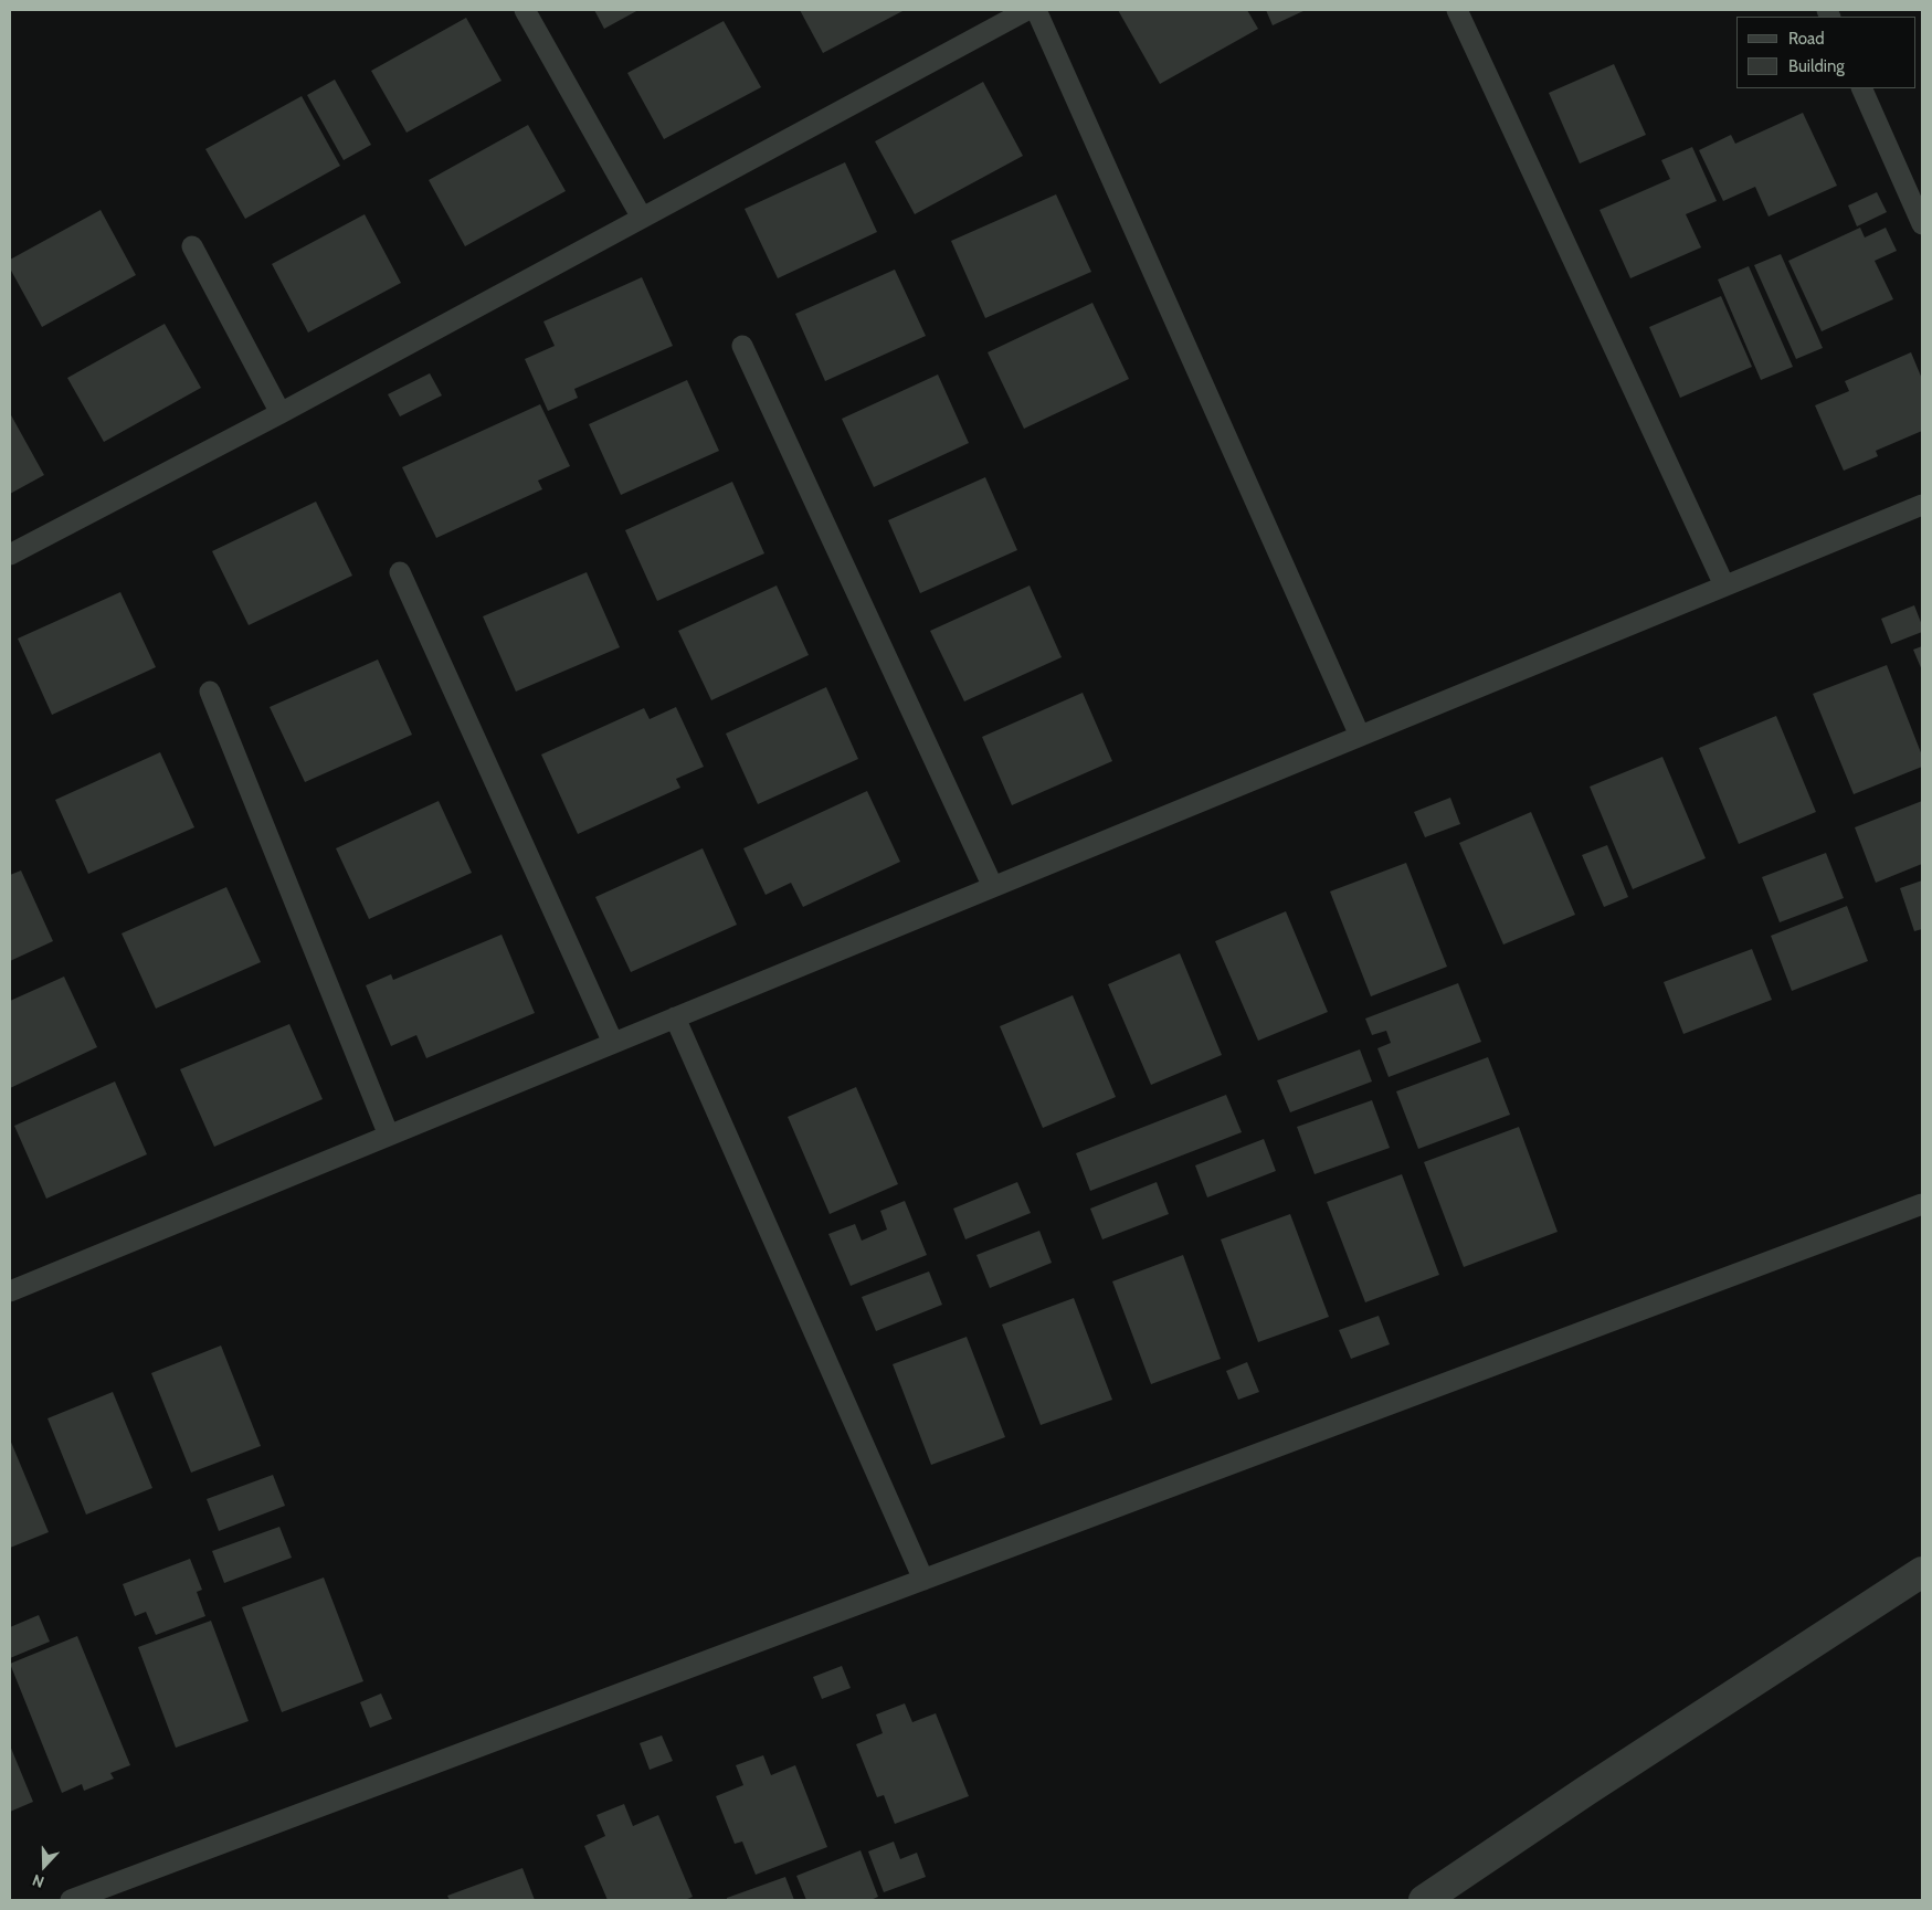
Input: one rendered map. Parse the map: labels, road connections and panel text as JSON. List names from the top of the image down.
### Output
{
  "legend": ["Road", "Building"],
  "north": "bottom"
}
